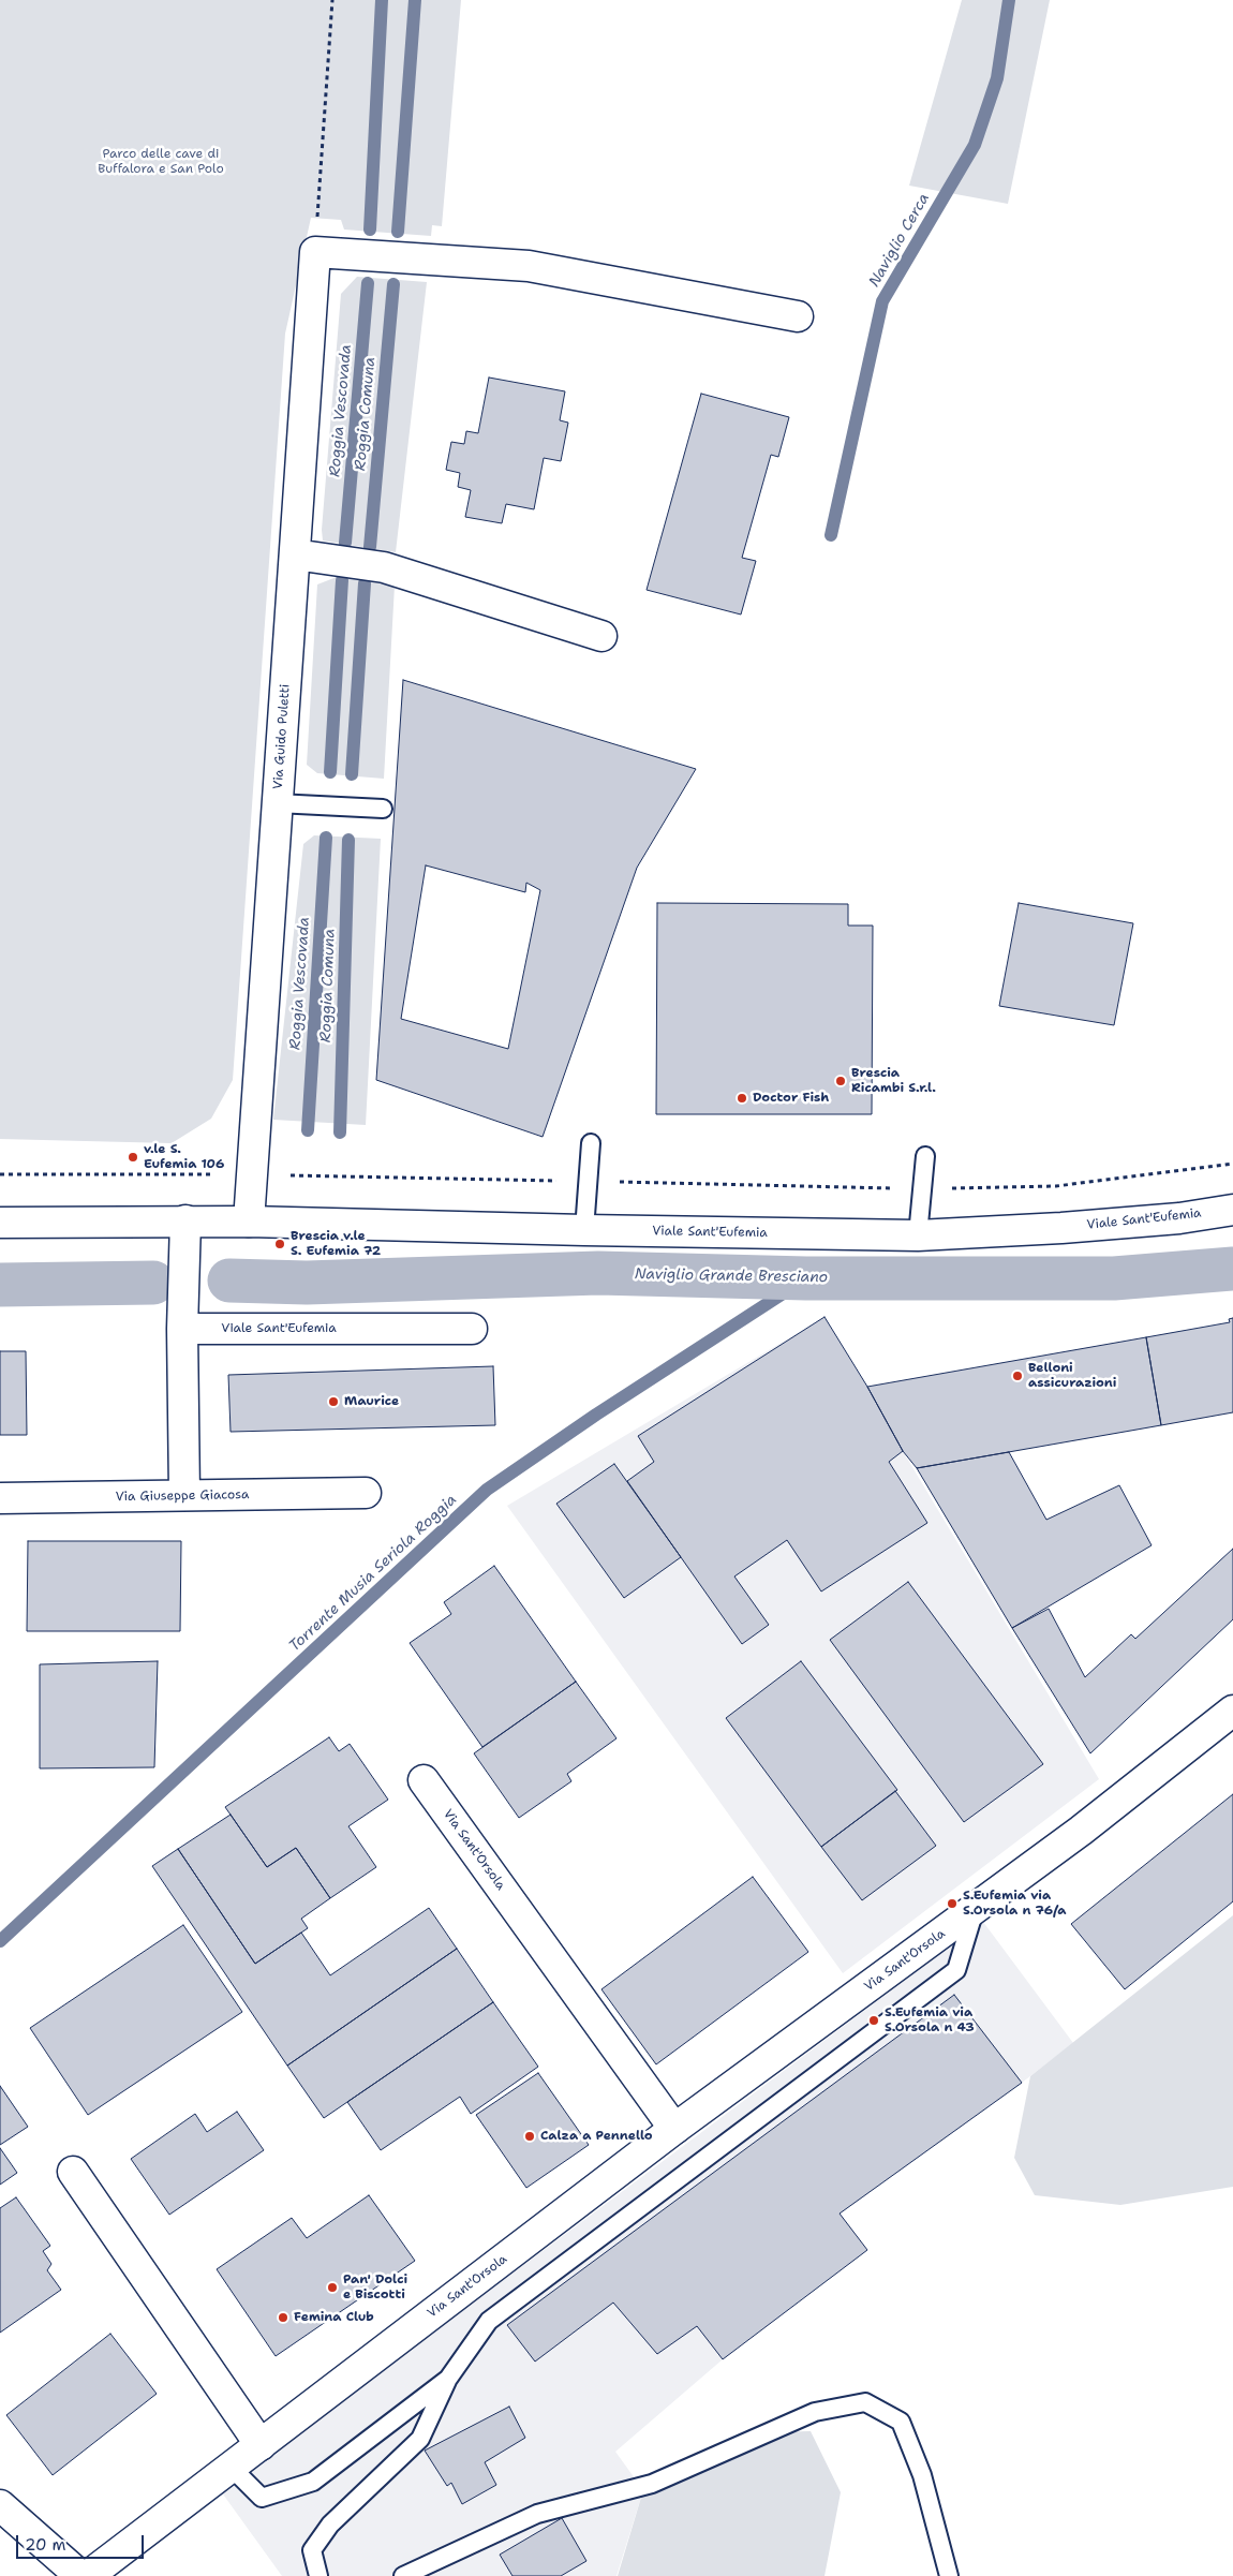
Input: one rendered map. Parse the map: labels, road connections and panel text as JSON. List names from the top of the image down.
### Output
{
  "streets": {
    "street": [
      "Via Guido Puletti",
      "Viale Sant'Eufemia",
      "Via Giuseppe Giacosa",
      "Via Sant'Orsola"
    ]
  },
  "crossings": [
    ["Via Guido Puletti", "Viale Sant'Eufemia"]
  ],
  "water": [
    "Naviglio Cerca",
    "Roggia Vescovada",
    "Roggia Comuna",
    "Naviglio Grande Bresciano",
    "Torrente Musia Seriola Roggia"
  ],
  "parks": ["Parco delle cave di Buffalora e San Polo"],
  "places": [
    "Brescia Ricambi S.r.l.",
    "Doctor Fish",
    "v.le S. Eufemia 106",
    "Brescia v.le S. Eufemia 72",
    "Belloni assicurazioni",
    "Maurice",
    "S.Eufemia via S.Orsola n 76/a",
    "S.Eufemia via S.Orsola n 43",
    "Calza a Pennello",
    "Pan' Dolci e Biscotti",
    "Femina Club"
  ],
  "scale_bar": "20 m"
}
